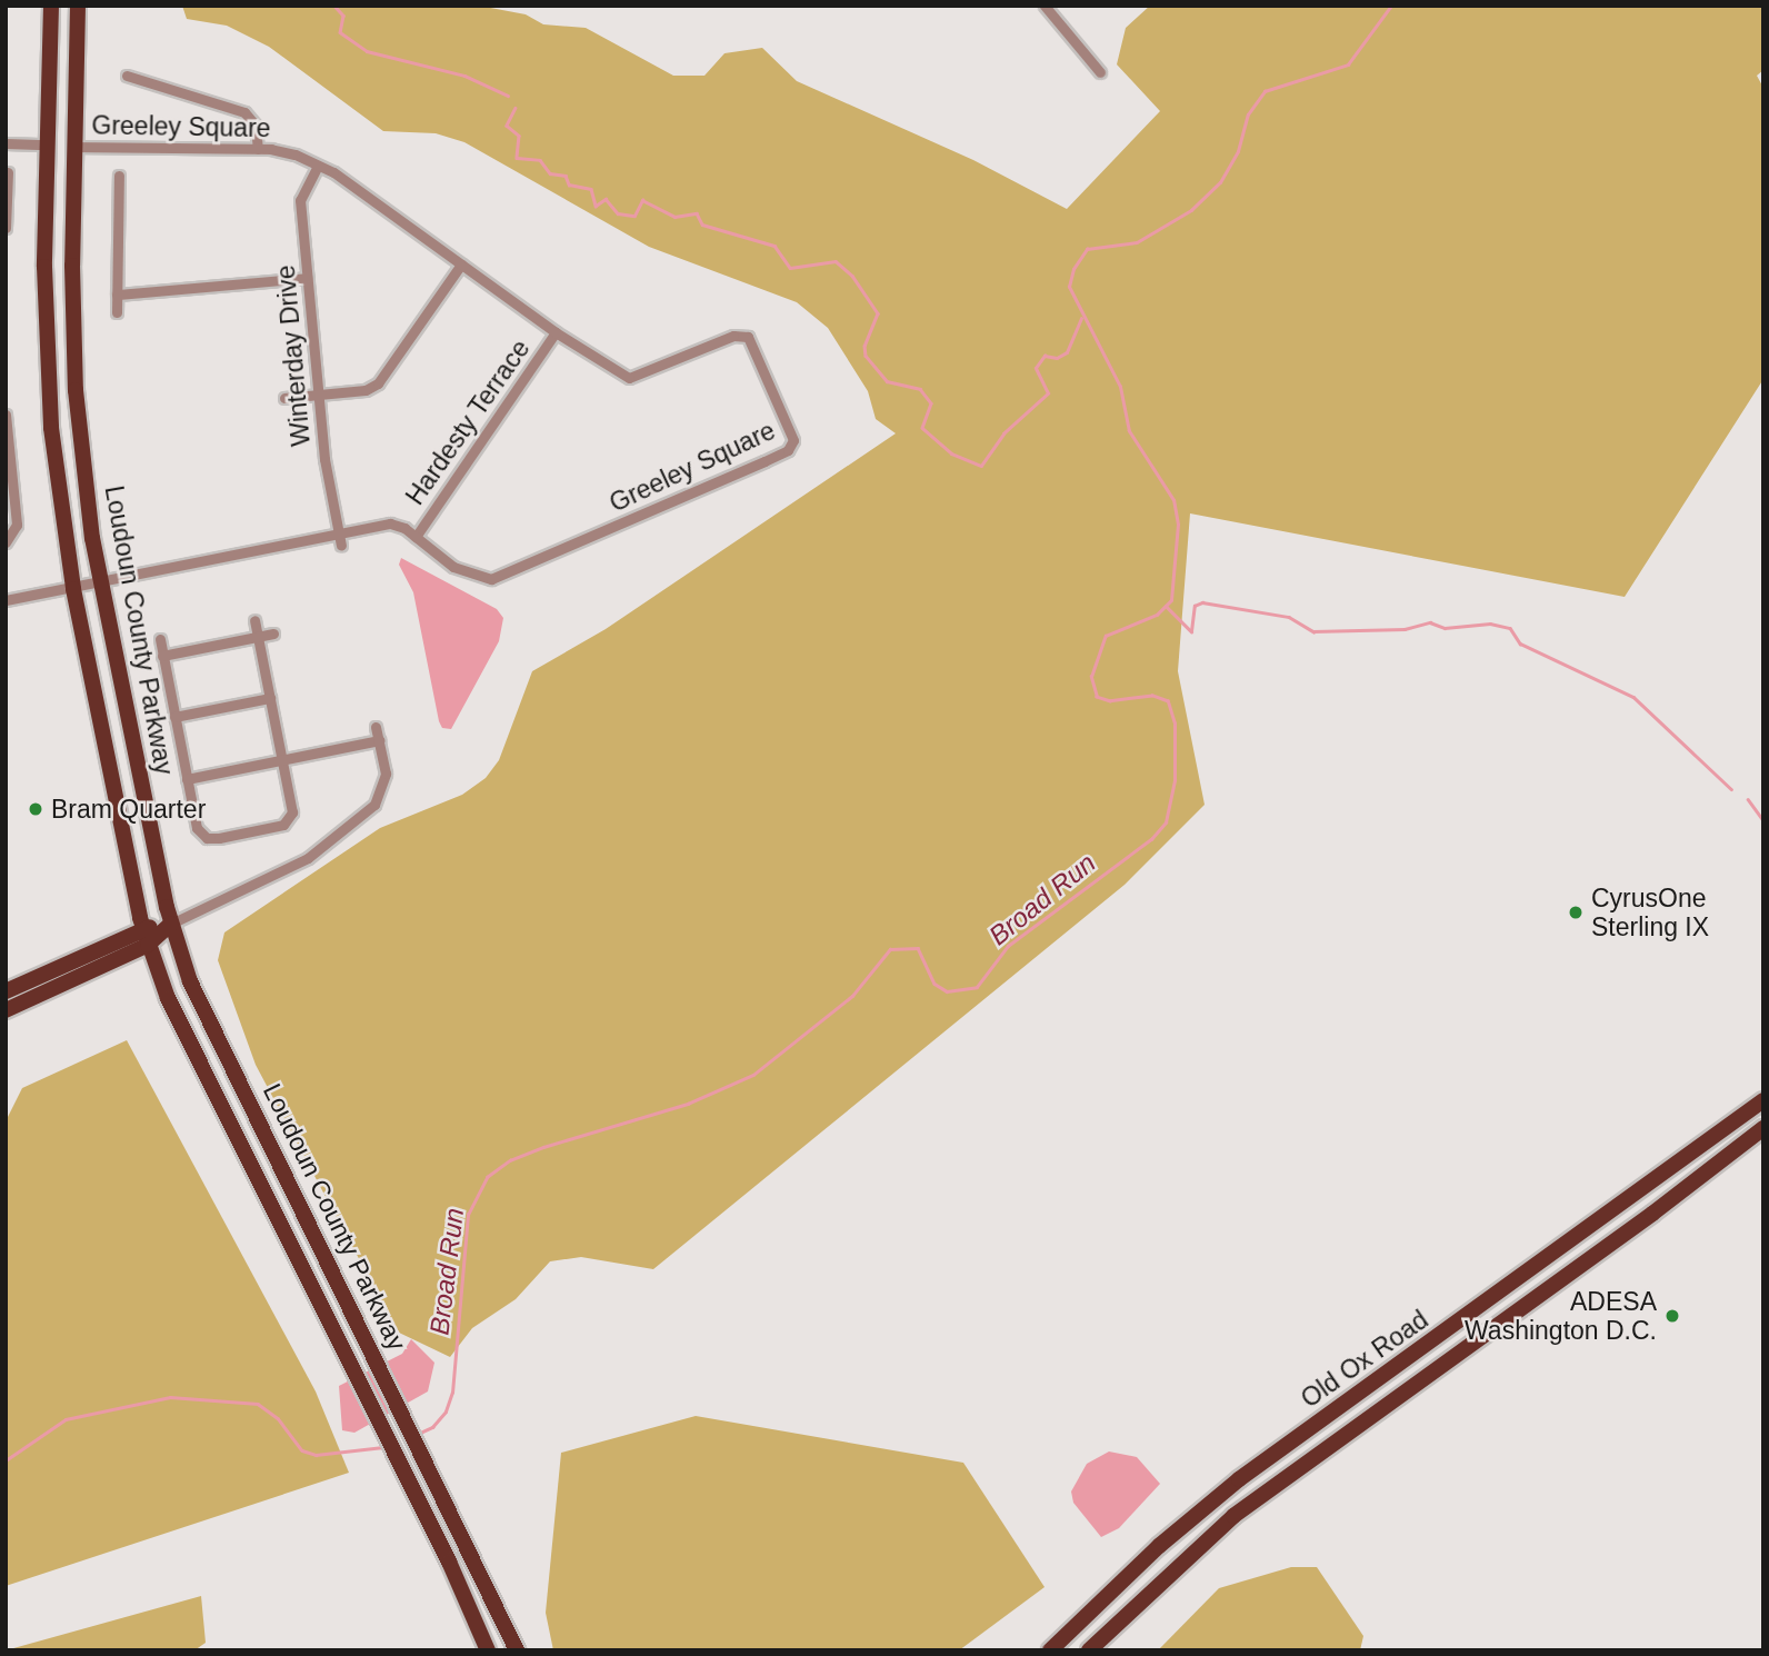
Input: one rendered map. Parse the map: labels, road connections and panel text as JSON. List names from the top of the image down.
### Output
{
  "streets": {
    "main road": ["Loudoun County Parkway", "Old Ox Road"],
    "street": ["Greeley Square", "Winterday Drive", "Hardesty Terrace"]
  },
  "crossings": [
    ["Greeley Square", "Winterday Drive"],
    ["Greeley Square", "Hardesty Terrace"],
    ["Greeley Square", "Loudoun County Parkway"]
  ],
  "water": ["Broad Run"],
  "places": ["Bram Quarter", "CyrusOne Sterling IX", "ADESA Washington D.C."]
}
